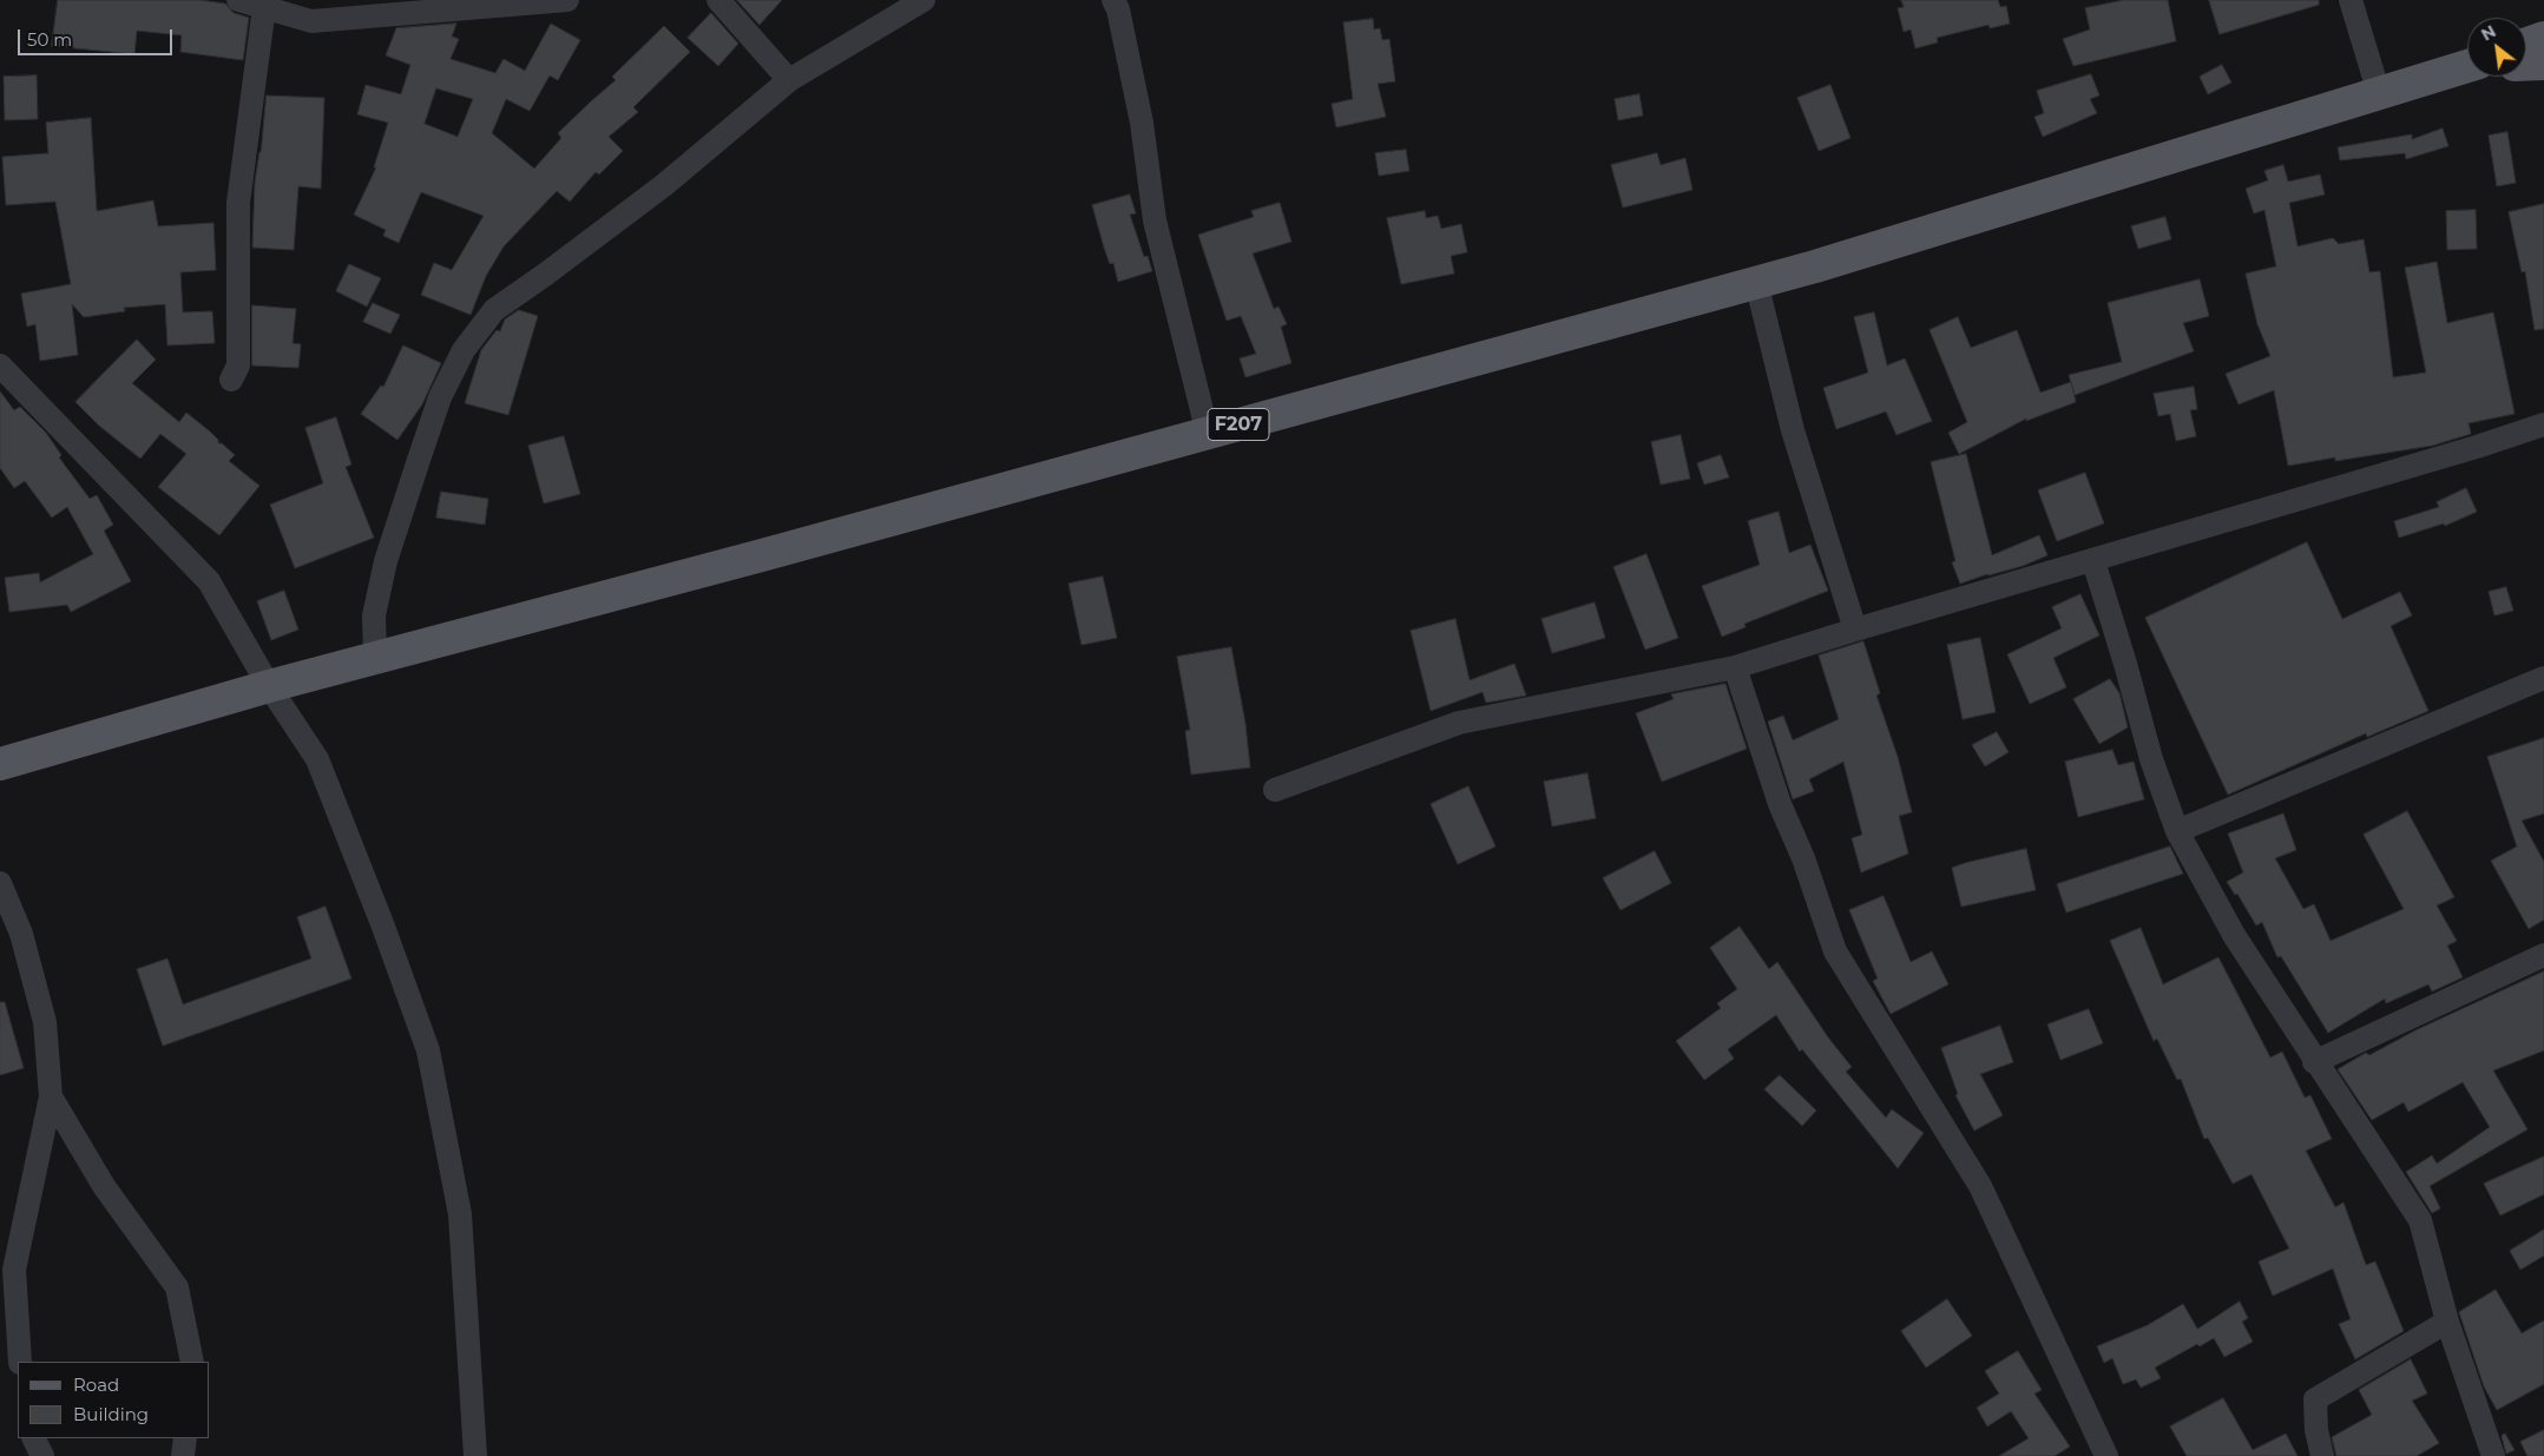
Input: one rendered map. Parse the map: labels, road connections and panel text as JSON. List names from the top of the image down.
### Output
{
  "streets": {
    "main road": ["F207"]
  },
  "legend": ["Road", "Building"],
  "scale_bar": "50 m",
  "north": "top left"
}
